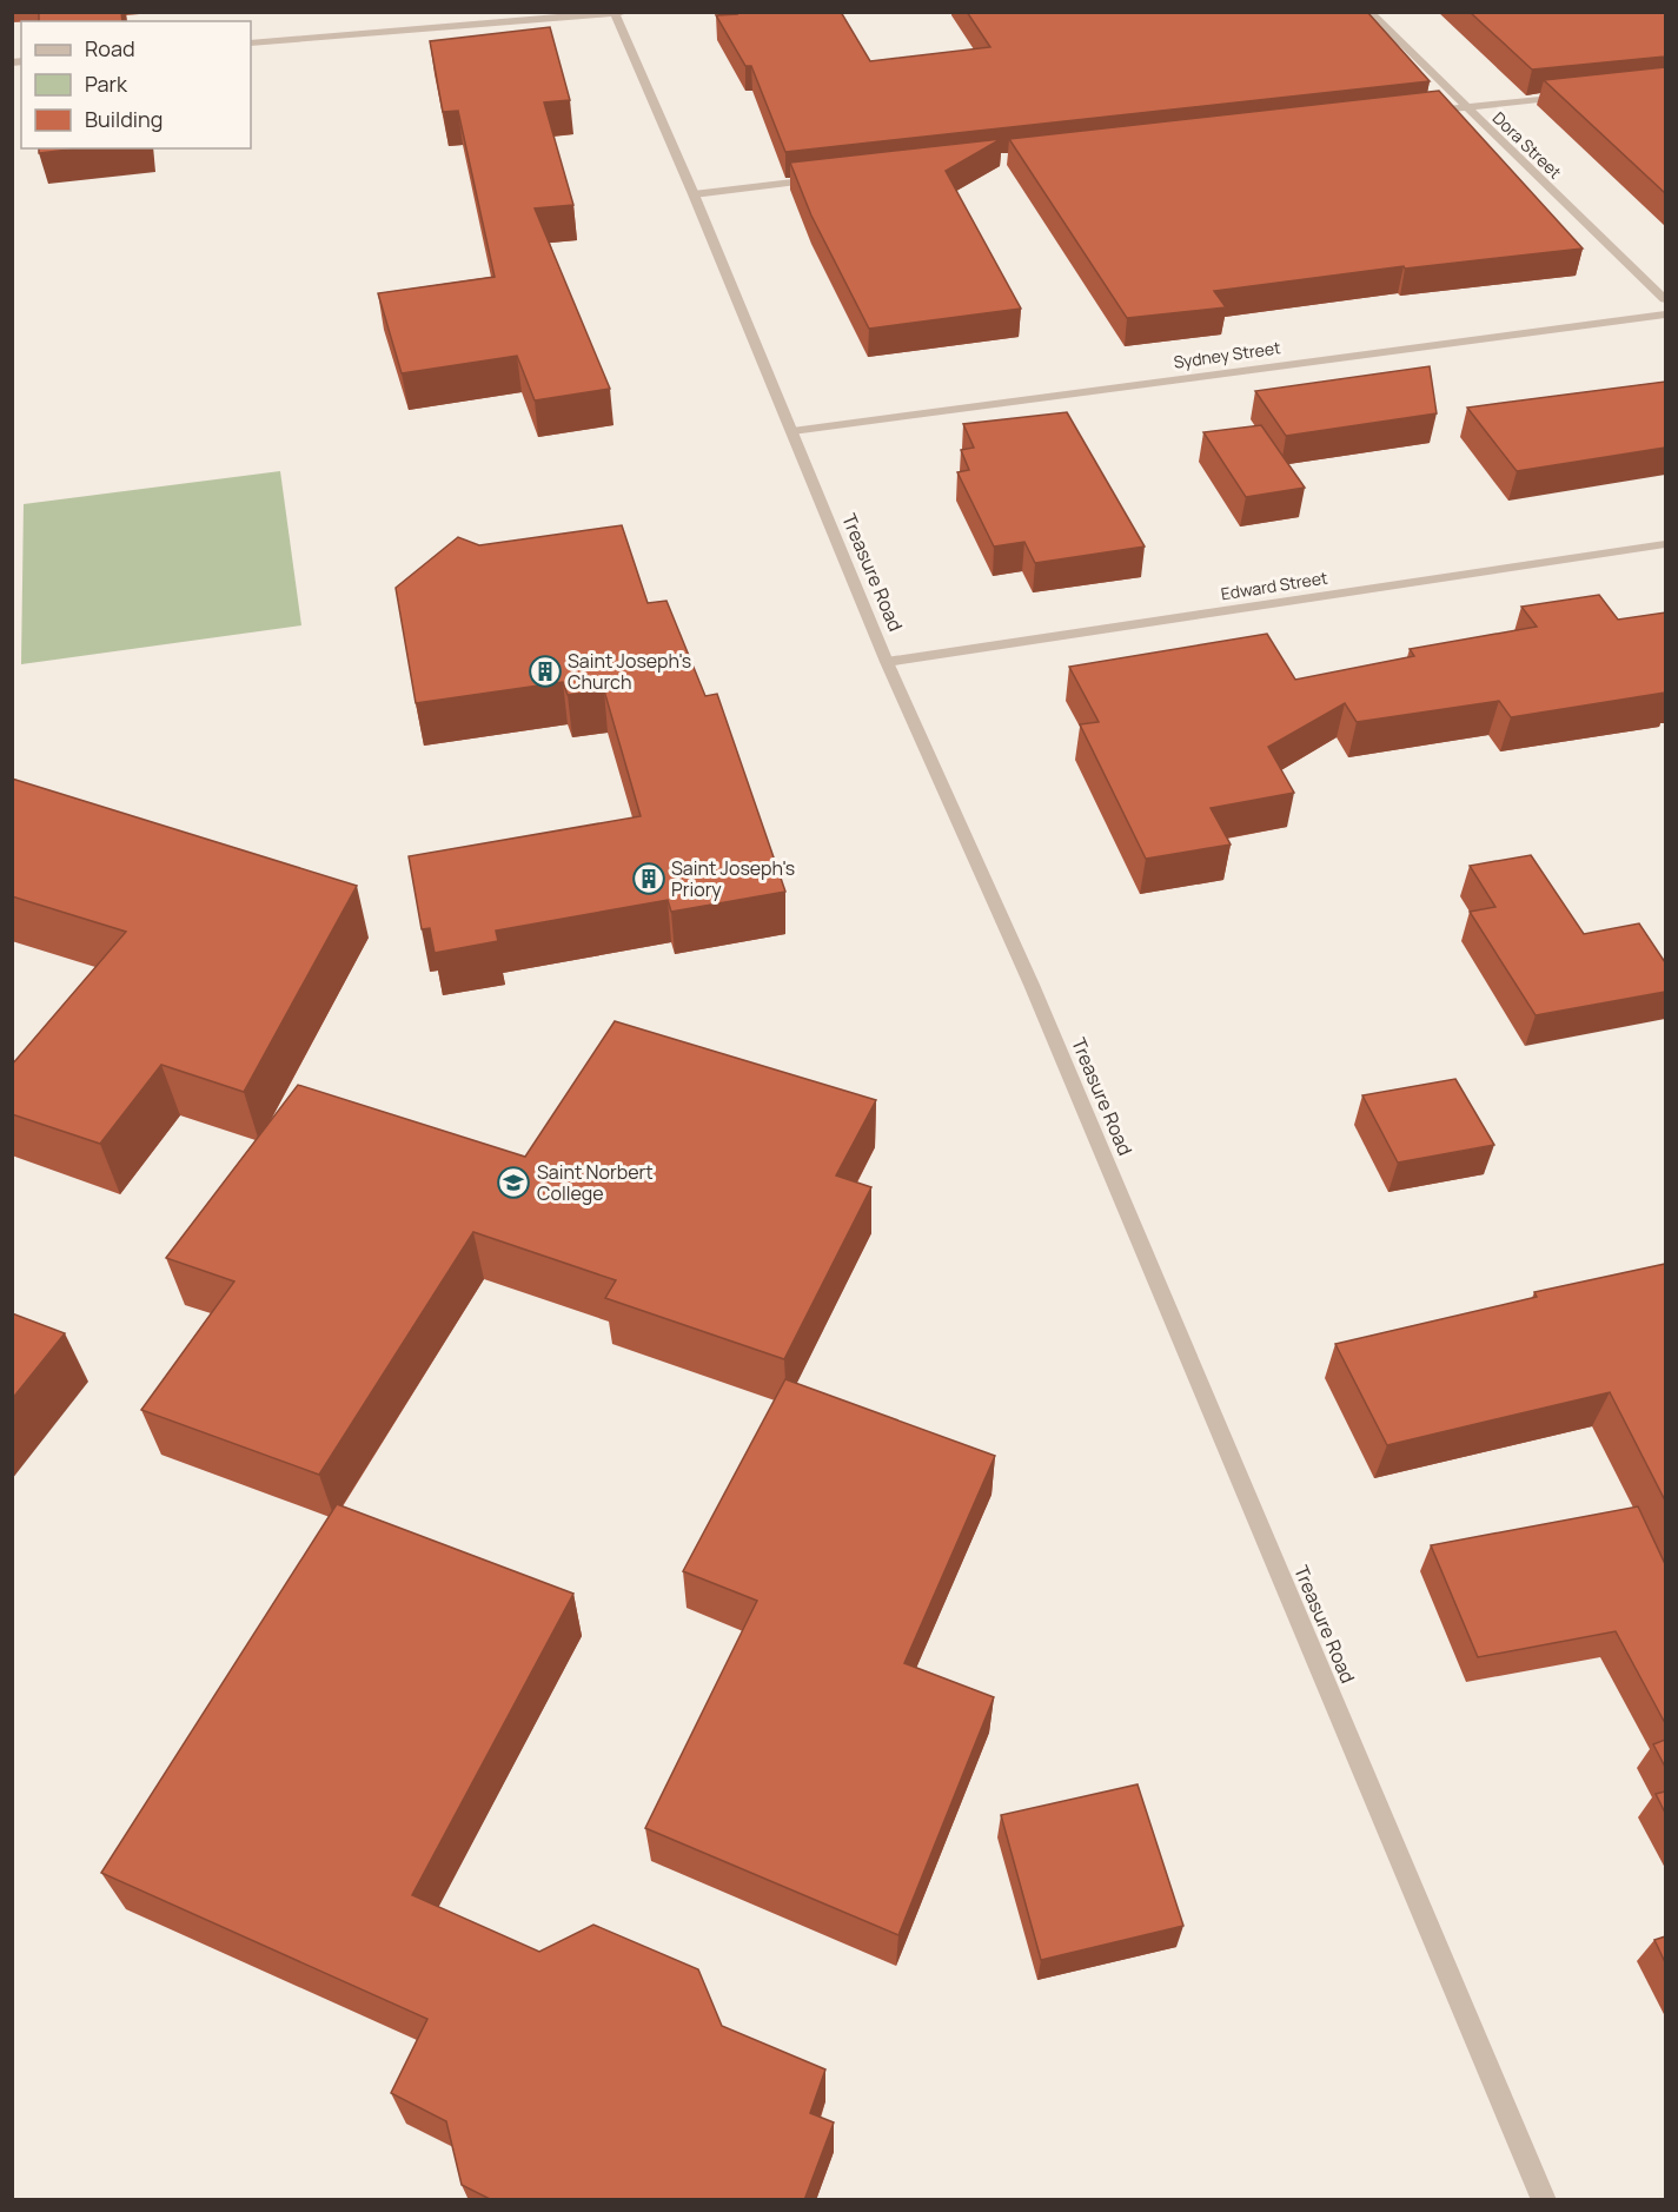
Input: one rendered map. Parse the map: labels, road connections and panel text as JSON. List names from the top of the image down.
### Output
{
  "streets": {
    "street": [
      "Dora Street",
      "Sydney Street",
      "Treasure Road",
      "Edward Street"
    ]
  },
  "crossings": [
    ["Sydney Street", "Treasure Road"],
    ["Treasure Road", "Edward Street"]
  ],
  "places": {
    "building": ["Saint Joseph's Church", "Saint Joseph's Priory"],
    "school or university": ["Saint Norbert College"]
  },
  "legend": ["Road", "Park", "Building"]
}
